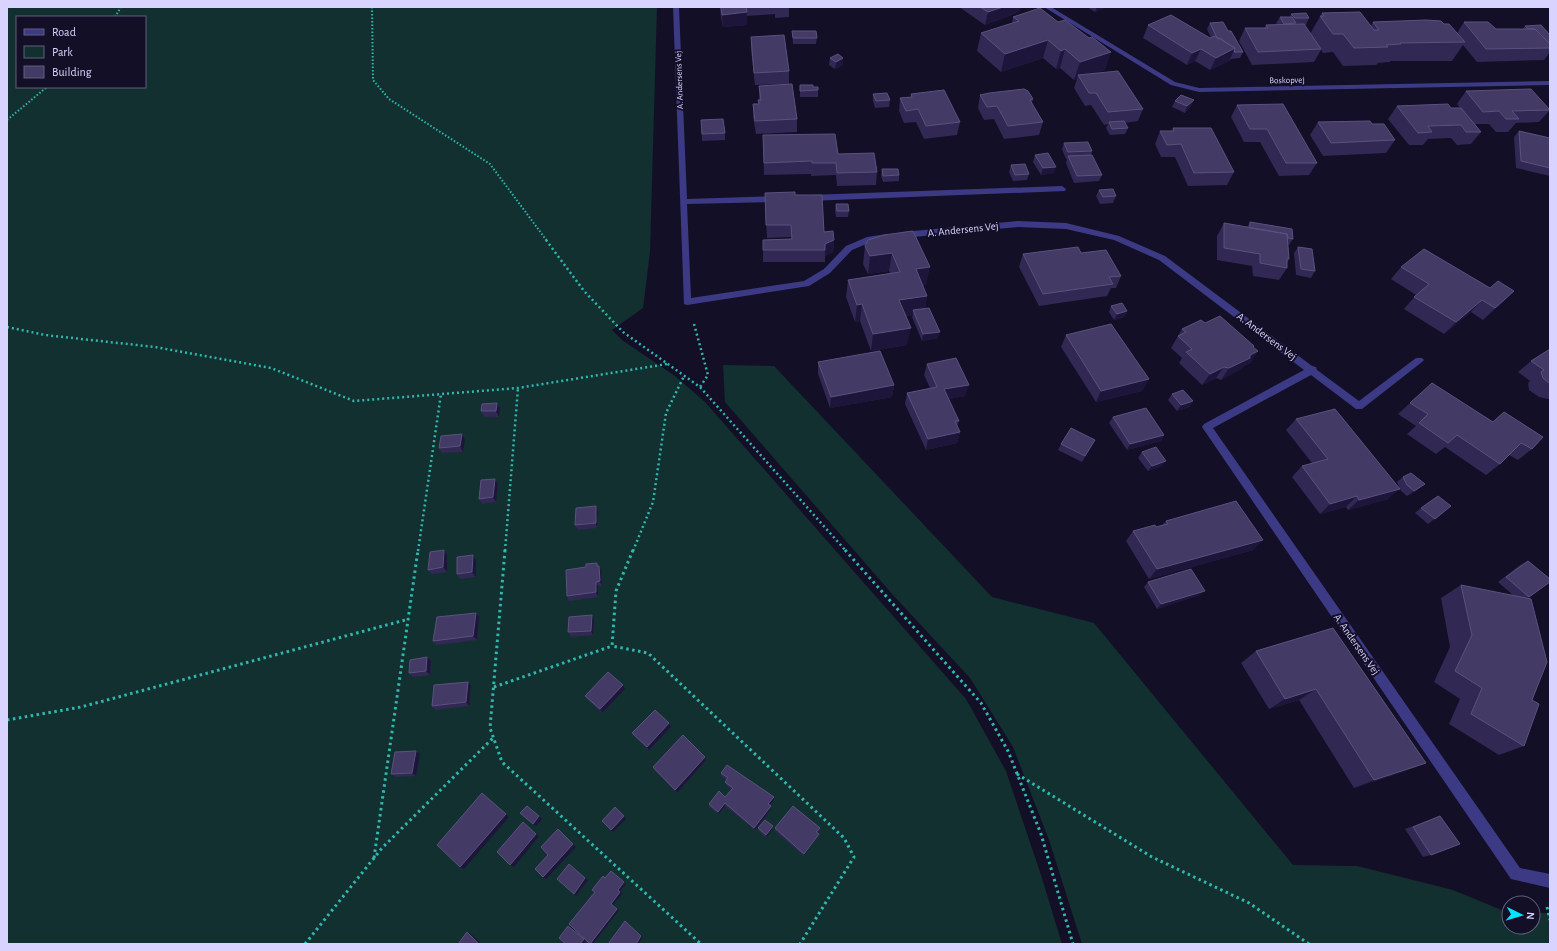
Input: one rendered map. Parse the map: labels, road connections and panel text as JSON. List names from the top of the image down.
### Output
{
  "streets": {
    "street": ["A. Andersens Vej", "Boskopvej"]
  },
  "legend": ["Road", "Park", "Building"],
  "north": "right"
}
